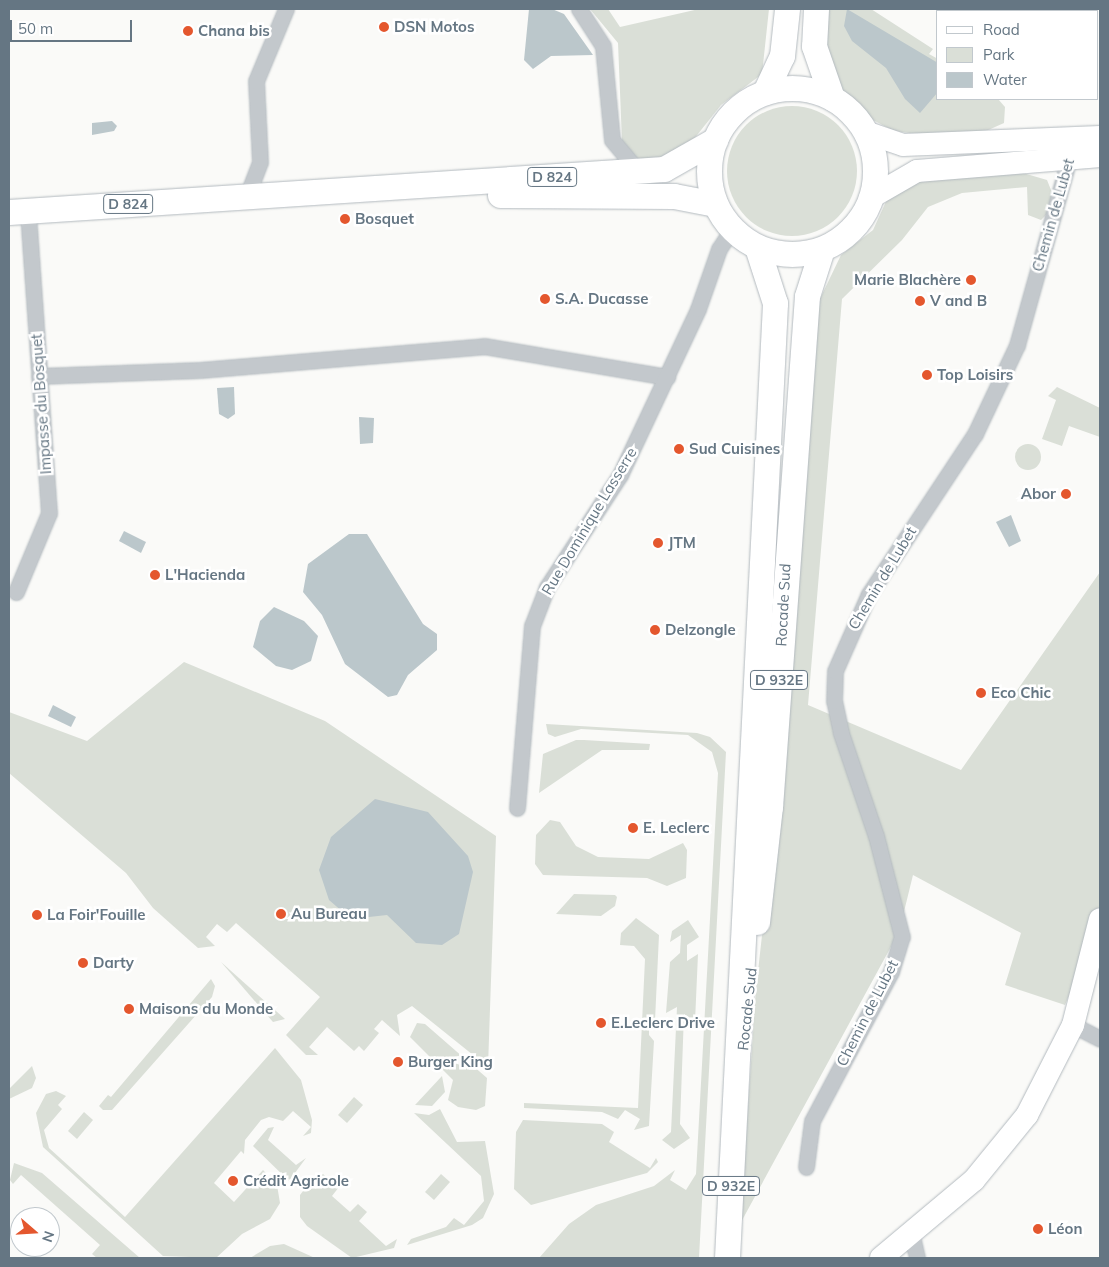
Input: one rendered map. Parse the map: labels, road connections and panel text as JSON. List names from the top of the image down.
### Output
{
  "streets": {
    "main road": ["D 824", "Rocade Sud", "D 932E"],
    "street": ["Chemin de Lubet", "Impasse du Bosquet", "Rue Dominique Lasserre"]
  },
  "crossings": [
    ["D 824", "Impasse du Bosquet"],
    ["D 824", "Rue Dominique Lasserre"],
    ["D 824", "Rocade Sud"],
    ["Rue Dominique Lasserre", "Rocade Sud"]
  ],
  "places": [
    "DSN Motos",
    "Chana bis",
    "Bosquet",
    "Marie Blachère",
    "S.A. Ducasse",
    "V and B",
    "Top Loisirs",
    "Sud Cuisines",
    "Abor",
    "JTM",
    "L'Hacienda",
    "Delzongle",
    "Eco Chic",
    "E. Leclerc",
    "Au Bureau",
    "La Foir'Fouille",
    "Darty",
    "Maisons du Monde",
    "E.Leclerc Drive",
    "Burger King",
    "Crédit Agricole",
    "Léon"
  ],
  "legend": ["Road", "Park", "Water"],
  "scale_bar": "50 m",
  "north": "right"
}
